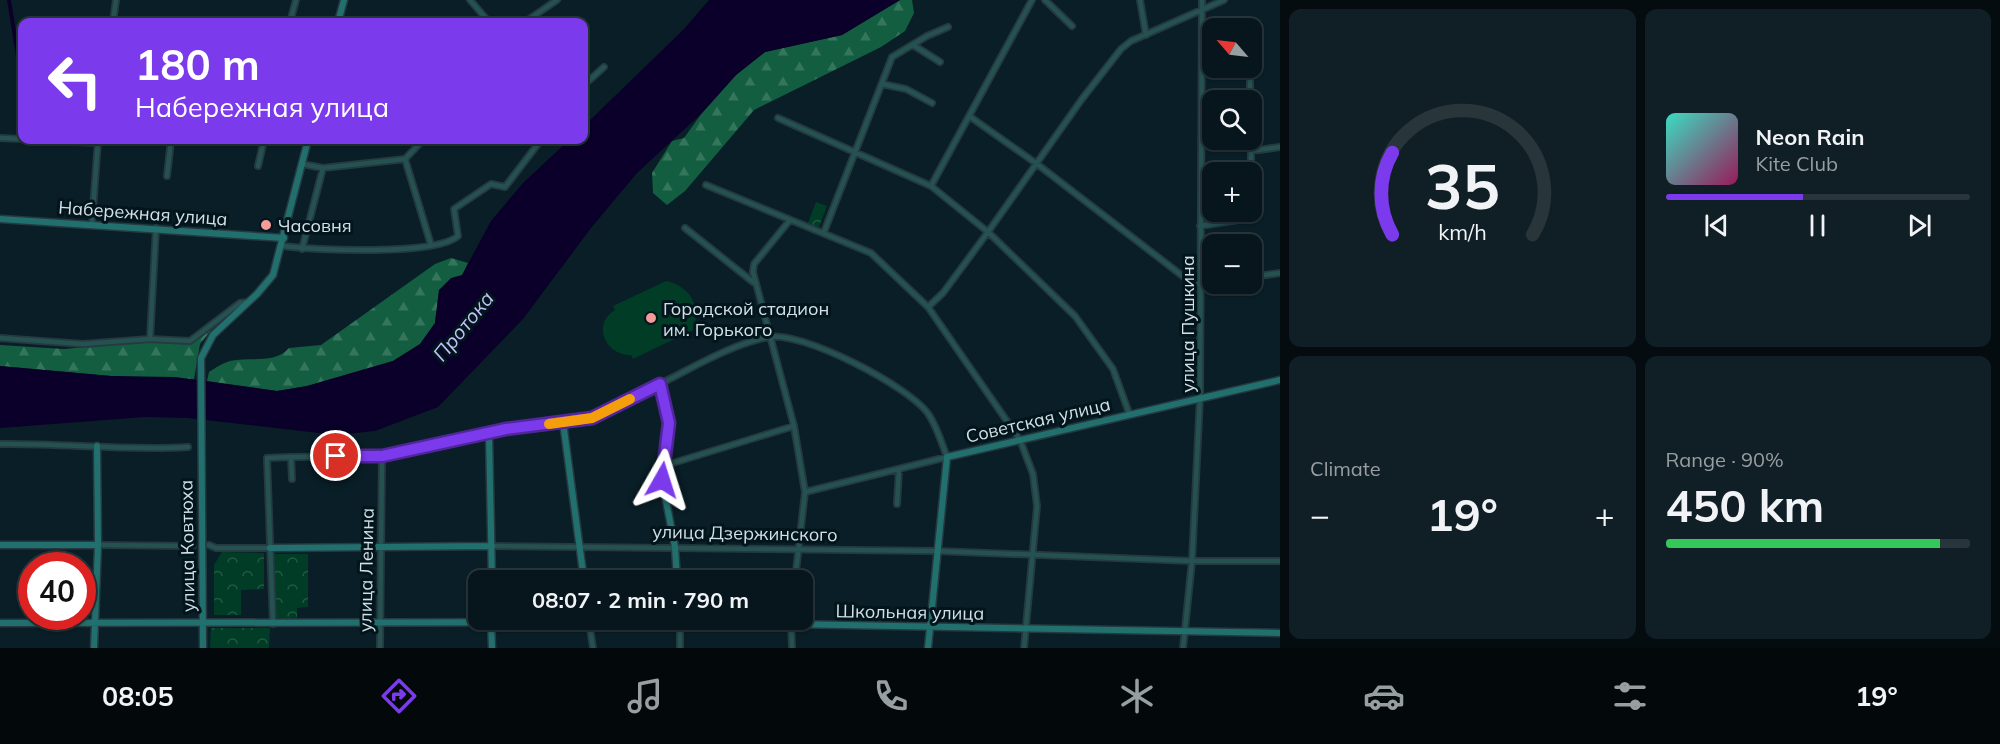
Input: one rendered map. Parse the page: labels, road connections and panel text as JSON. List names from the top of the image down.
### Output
{
  "streets": {
    "street": [
      "Набережная улица",
      "улица Пушкина",
      "Советская улица",
      "улица Дзержинского",
      "улица Ковтюха",
      "улица Ленина",
      "Школьная улица"
    ]
  },
  "crossings": [
    ["улица Пушкина", "Советская улица"],
    ["улица Пушкина", "улица Дзержинского"],
    ["улица Пушкина", "Школьная улица"],
    ["улица Дзержинского", "улица Ленина"],
    ["улица Ковтюха", "Школьная улица"],
    ["улица Ленина", "Школьная улица"]
  ],
  "water": ["Протока"],
  "places": ["Часовня", "Городской cтадион им. Горького"],
  "north": "top left",
  "page": {
    "map_buttons": ["+", "−"],
    "turn": ["180 m", "Набережная улица"],
    "song": ["Neon Rain", "Kite Club"],
    "tile": [
      "Climate",
      ["Range · 90%", "450 km"]
    ],
    "heat": ["−", "19°", "+"],
    "limit": "40",
    "trip": "08:07 · 2 min · 790 m",
    "tabs": ["08:05", "19°"],
    "gauge": ["35", "km/h"]
  }
}
